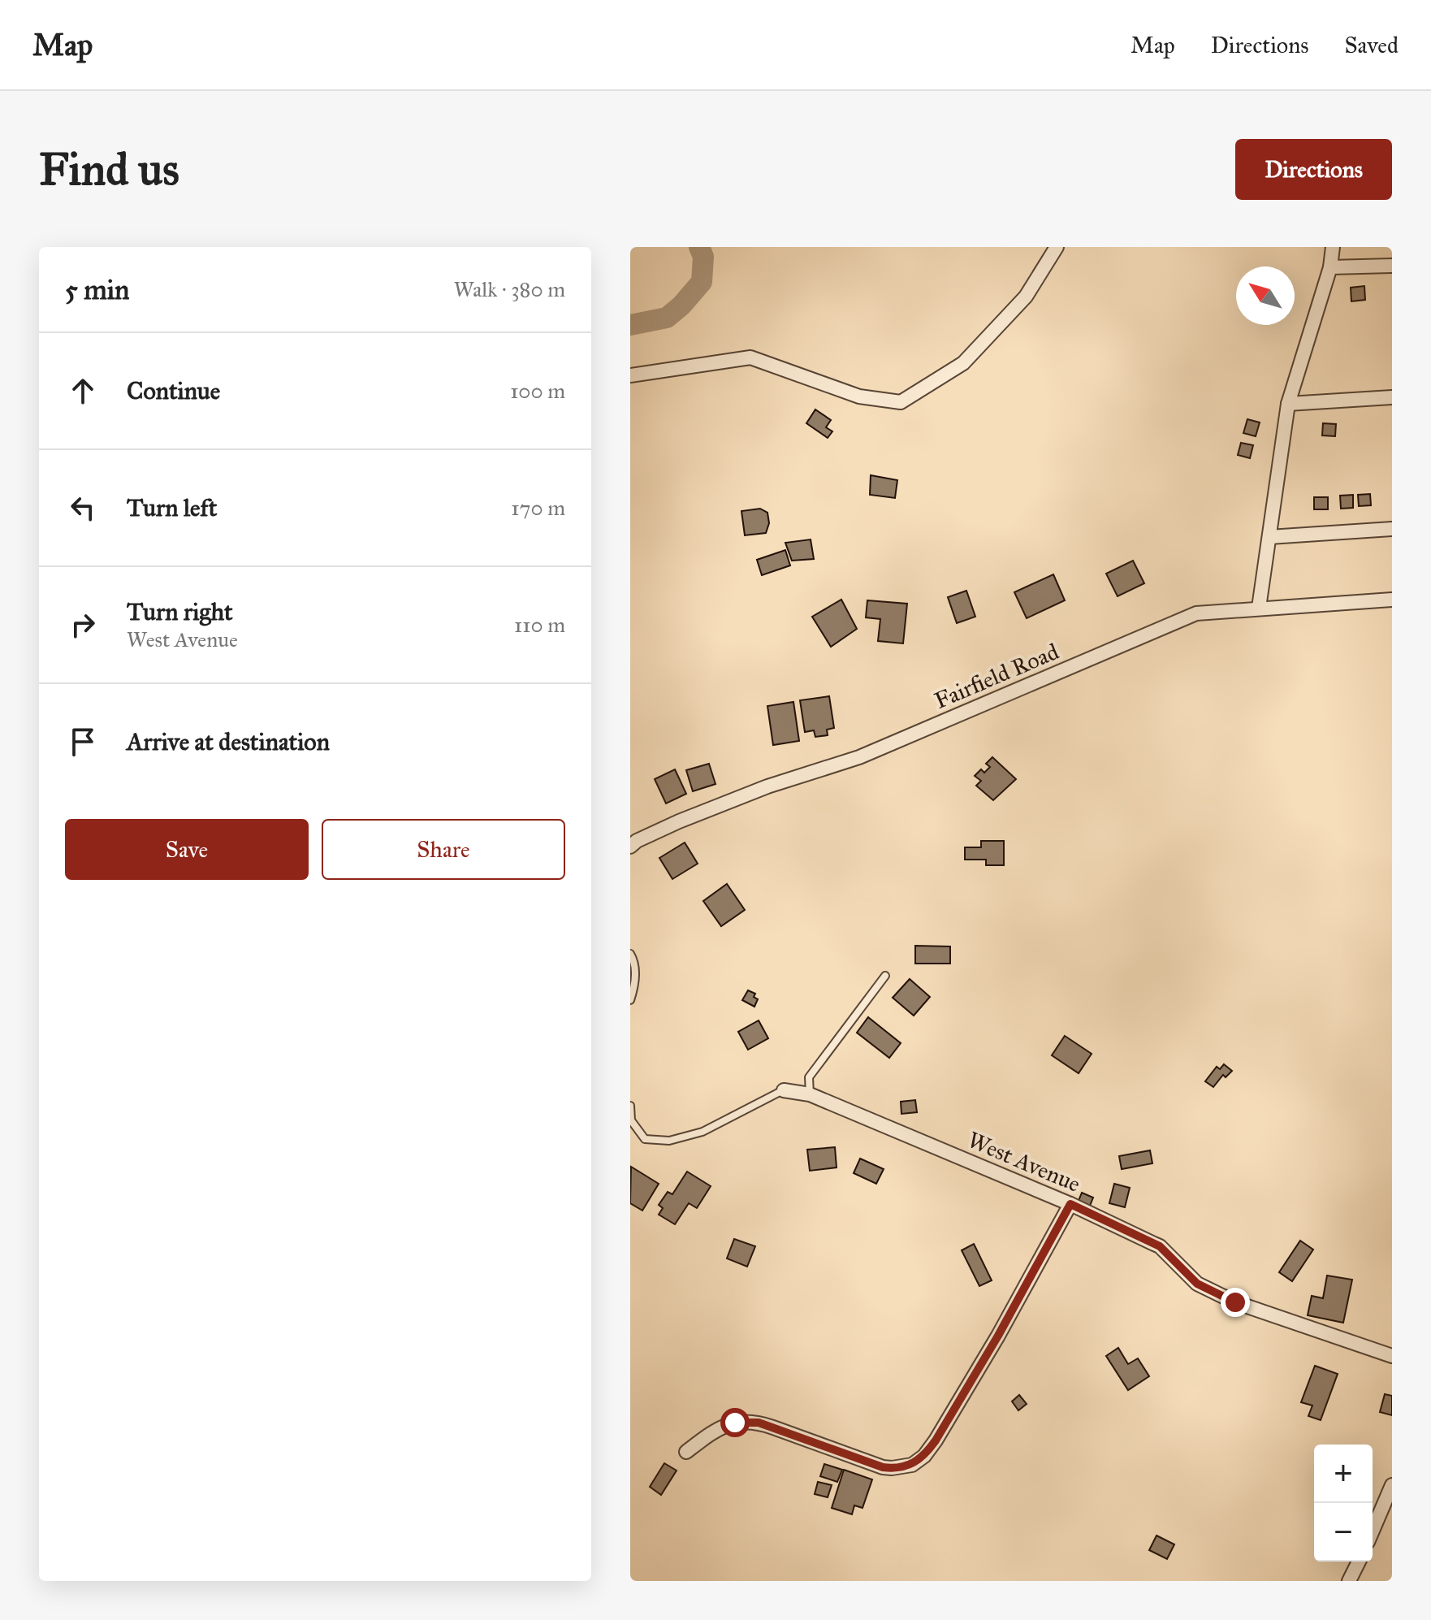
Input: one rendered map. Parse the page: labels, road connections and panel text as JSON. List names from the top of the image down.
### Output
{
  "streets": {
    "street": ["Fairfield Road", "West Avenue"]
  },
  "north": "top left",
  "page": {
    "header": "Map",
    "nav": ["Map", "Directions", "Saved"],
    "buttons": [
      "Directions",
      ["Save", "Share"]
    ],
    "title": "Find us",
    "heading": ["5 min", "Walk · 380 m"],
    "list": [
      ["Continue", "100 m"],
      ["Turn left", "170 m"],
      ["Turn right", "West Avenue", "110 m"],
      "Arrive at destination"
    ],
    "map_buttons": ["+", "−"]
  }
}
